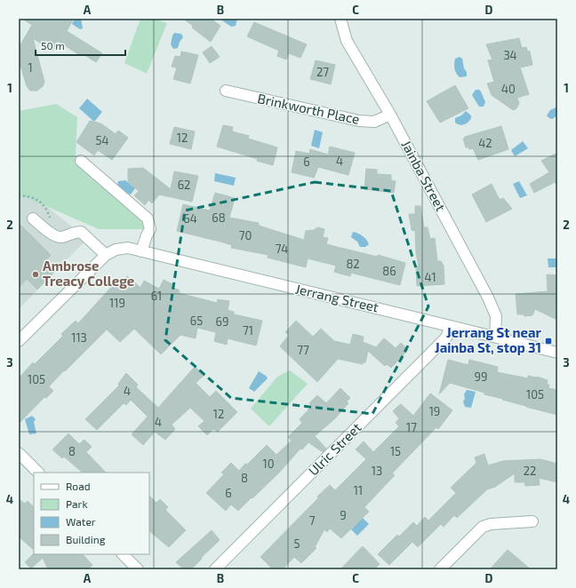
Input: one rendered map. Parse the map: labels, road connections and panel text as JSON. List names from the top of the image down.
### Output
{
  "streets": {
    "street": [
      "Brinkworth Place",
      "Jainba Street",
      "Jerrang Street",
      "Ulric Street"
    ]
  },
  "crossings": [
    ["Brinkworth Place", "Jainba Street"],
    ["Jainba Street", "Jerrang Street"],
    ["Jerrang Street", "Ulric Street"]
  ],
  "places": {
    "other": ["Ambrose Treacy College"],
    "transit": ["Jerrang St near Jainba St, stop 31"]
  },
  "house_numbers": [
    "34",
    "1",
    "27",
    "40",
    "12",
    "54",
    "42",
    "4",
    "6",
    "62",
    "68",
    "64",
    "70",
    "74",
    "82",
    "86",
    "41",
    "61",
    "119",
    "65",
    "69",
    "71",
    "113",
    "77",
    "99",
    "105",
    "4",
    "105",
    "19",
    "12",
    "4",
    "17",
    "8",
    "15",
    "10",
    "13",
    "22",
    "8",
    "11",
    "6",
    "9",
    "7",
    "5"
  ],
  "legend": [
    "Road",
    "Park",
    "Water",
    "Building"
  ],
  "scale_bar": "50 m",
  "grid": {
    "columns": [
      "A",
      "B",
      "C",
      "D"
    ],
    "rows": [
      "1",
      "2",
      "3",
      "4"
    ]
  }
}
